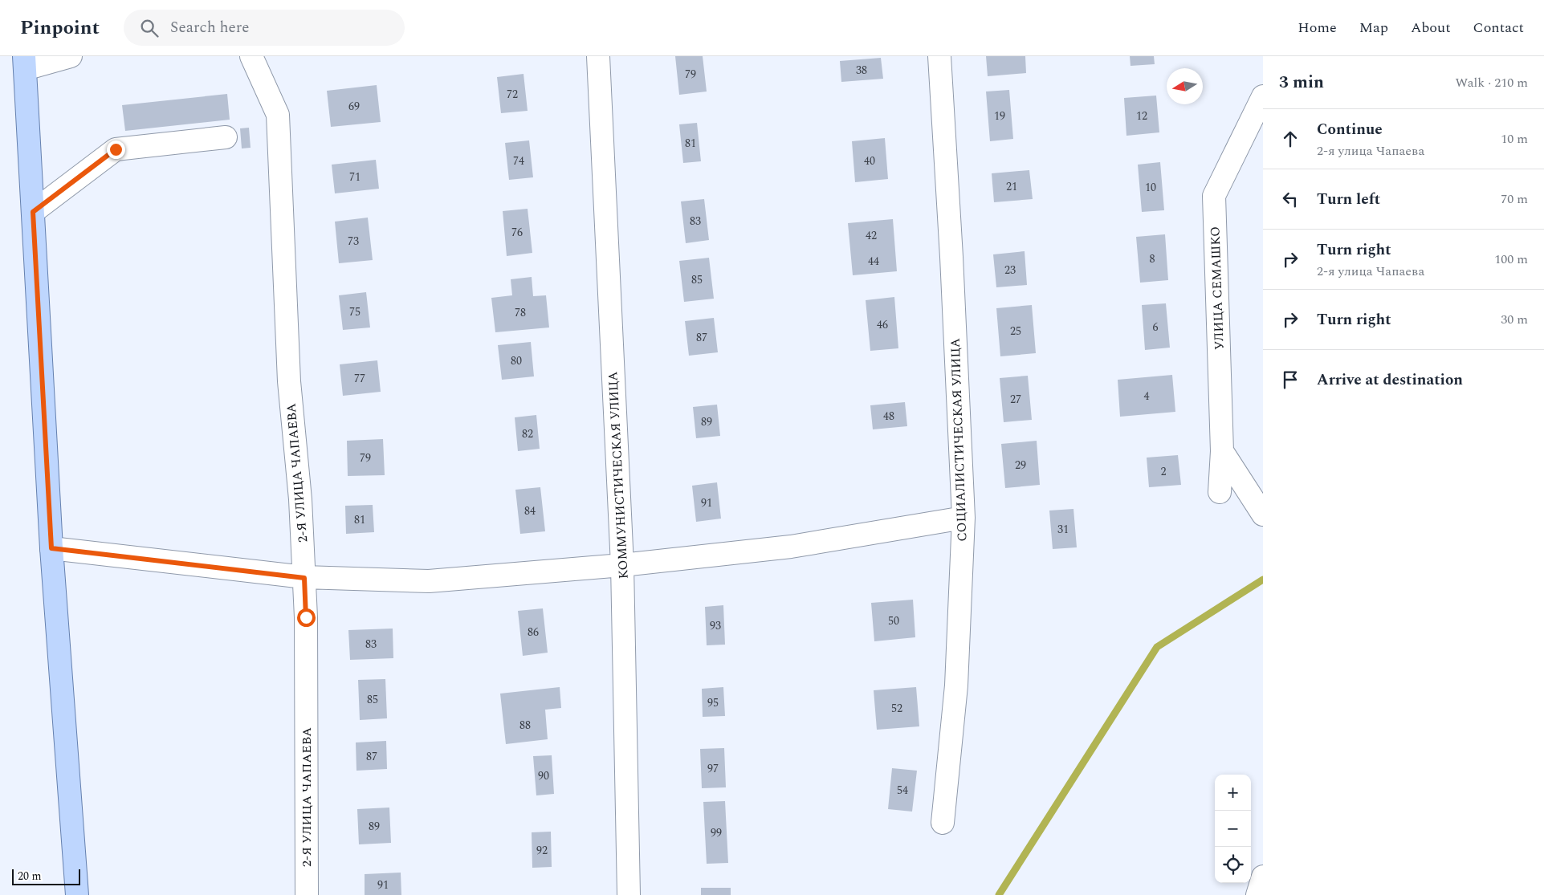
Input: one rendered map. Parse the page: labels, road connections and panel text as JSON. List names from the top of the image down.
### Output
{
  "streets": {
    "street": [
      "УЛИЦА СЕМАШКО",
      "СОЦИАЛИСТИЧЕСКАЯ УЛИЦА",
      "2-Я УЛИЦА ЧАПАЕВА",
      "КОММУНИСТИЧЕСКАЯ УЛИЦА"
    ]
  },
  "house_numbers": [
    "38",
    "79",
    "72",
    "69",
    "19",
    "12",
    "81",
    "74",
    "40",
    "71",
    "21",
    "10",
    "83",
    "76",
    "42",
    "73",
    "8",
    "44",
    "23",
    "85",
    "75",
    "78",
    "46",
    "6",
    "25",
    "87",
    "80",
    "77",
    "4",
    "27",
    "48",
    "89",
    "82",
    "79",
    "29",
    "2",
    "91",
    "84",
    "81",
    "31",
    "50",
    "93",
    "86",
    "83",
    "85",
    "95",
    "52",
    "88",
    "87",
    "97",
    "90",
    "54",
    "89",
    "99",
    "92",
    "91"
  ],
  "scale_bar": "20 m",
  "north": "left",
  "page": {
    "header": "Pinpoint",
    "search": "Search here",
    "nav": [
      "Home",
      "Map",
      "About",
      "Contact"
    ],
    "heading": ["3 min", "Walk · 210 m"],
    "list": [
      ["Continue", "2-я улица Чапаева", "10 m"],
      ["Turn left", "70 m"],
      ["Turn right", "2-я улица Чапаева", "100 m"],
      ["Turn right", "30 m"],
      "Arrive at destination"
    ],
    "map_buttons": ["+", "−"],
    "scale": "20 m"
  }
}
